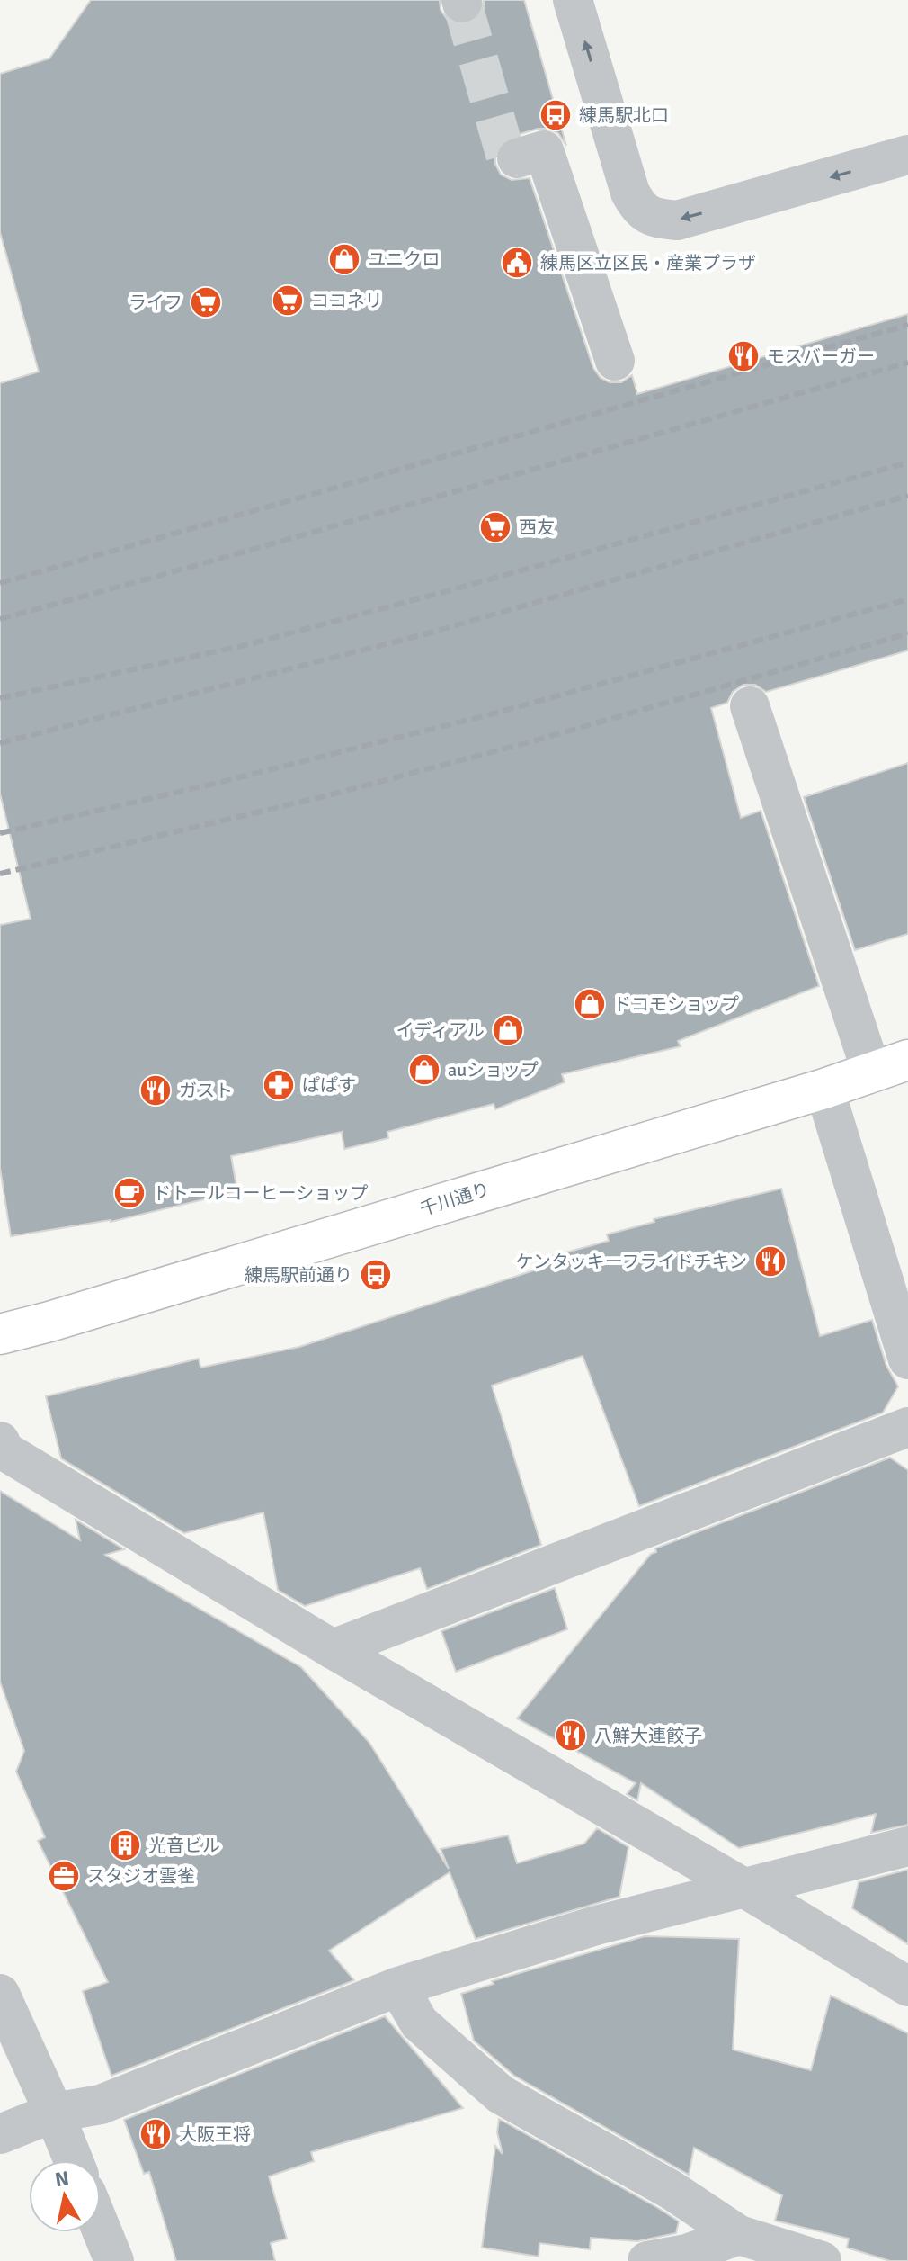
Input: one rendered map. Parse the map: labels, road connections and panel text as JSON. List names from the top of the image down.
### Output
{
  "streets": {
    "main road": ["千川通り"]
  },
  "places": {
    "bus stop": ["練馬駅北口", "練馬駅前通り"],
    "shop": [
      "ユニクロ",
      "ドコモショップ",
      "イディアル",
      "auショップ"
    ],
    "public building": ["練馬区立区民・産業プラザ"],
    "supermarket": ["ココネリ", "ライフ", "西友"],
    "restaurant": [
      "モスバーガー",
      "ガスト",
      "ケンタッキーフライドチキン",
      "八鮮大連餃子",
      "大阪王将"
    ],
    "pharmacy": ["ぱぱす"],
    "cafe": ["ドトールコーヒーショップ"],
    "building": ["光音ビル"],
    "office": ["スタジオ雲雀"]
  },
  "north": "top"
}
